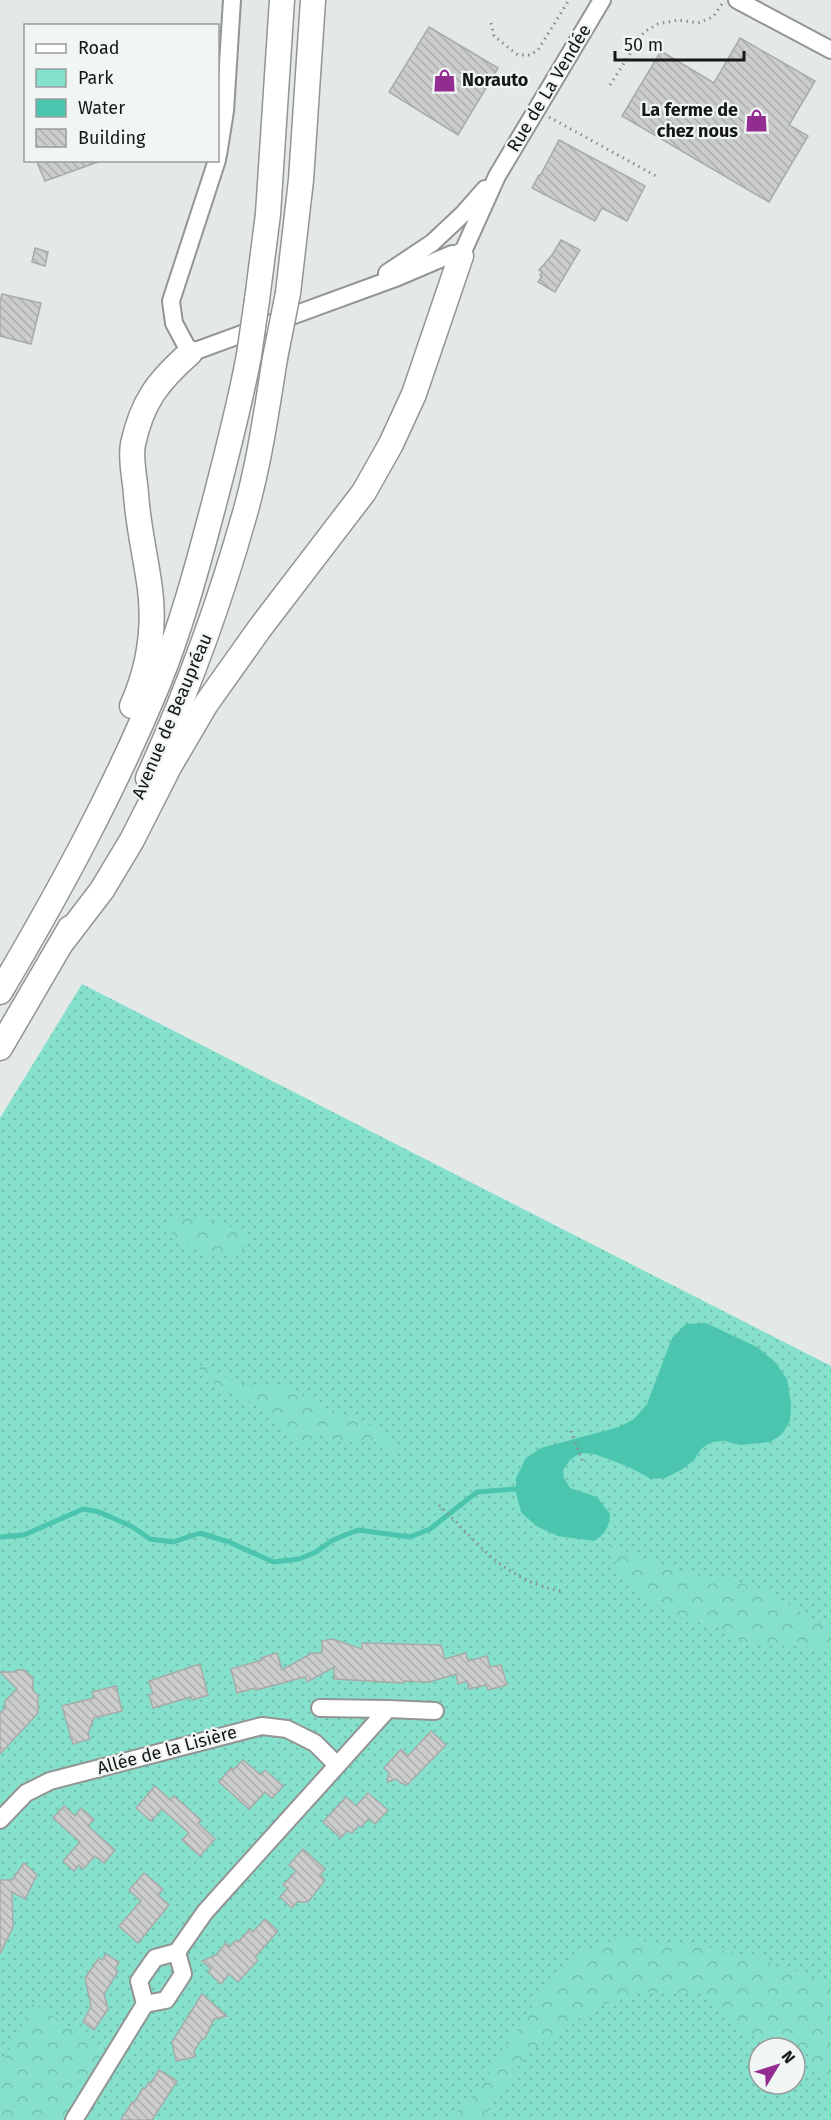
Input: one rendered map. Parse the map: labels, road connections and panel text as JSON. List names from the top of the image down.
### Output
{
  "streets": {
    "highway": ["Avenue de Beaupréau"],
    "street": ["Rue de La Vendée", "Allée de la Lisière"]
  },
  "places": {
    "shop": ["Norauto", "La ferme de chez nous"]
  },
  "legend": [
    "Road",
    "Park",
    "Water",
    "Building"
  ],
  "scale_bar": "50 m",
  "north": "top right"
}
